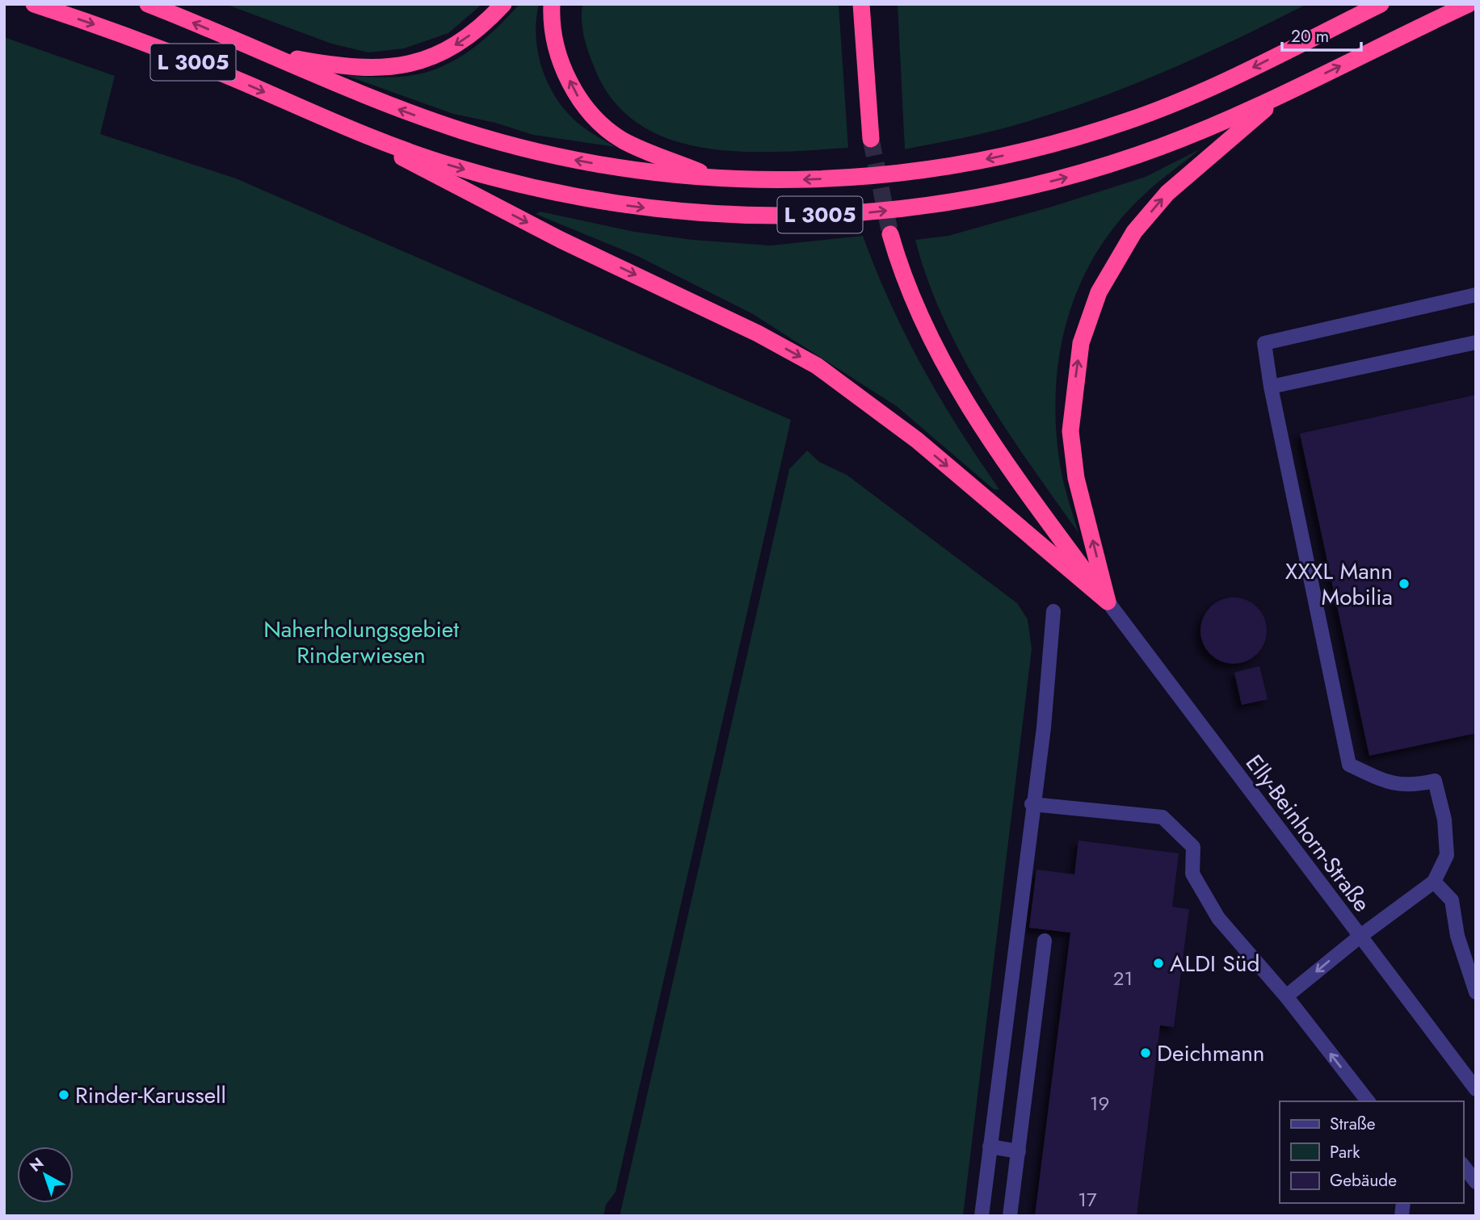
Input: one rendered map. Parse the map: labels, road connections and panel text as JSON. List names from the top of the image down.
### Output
{
  "streets": {
    "highway": ["L 3005"],
    "street": ["Elly-Beinhorn-Straße"]
  },
  "parks": ["Naherholungsgebiet Rinderwiesen"],
  "places": [
    "XXXL Mann Mobilia",
    "ALDI Süd",
    "Deichmann",
    "Rinder-Karussell"
  ],
  "house_numbers": ["21", "19", "17"],
  "legend": ["Straße", "Park", "Gebäude"],
  "scale_bar": "20 m",
  "north": "top left"
}
